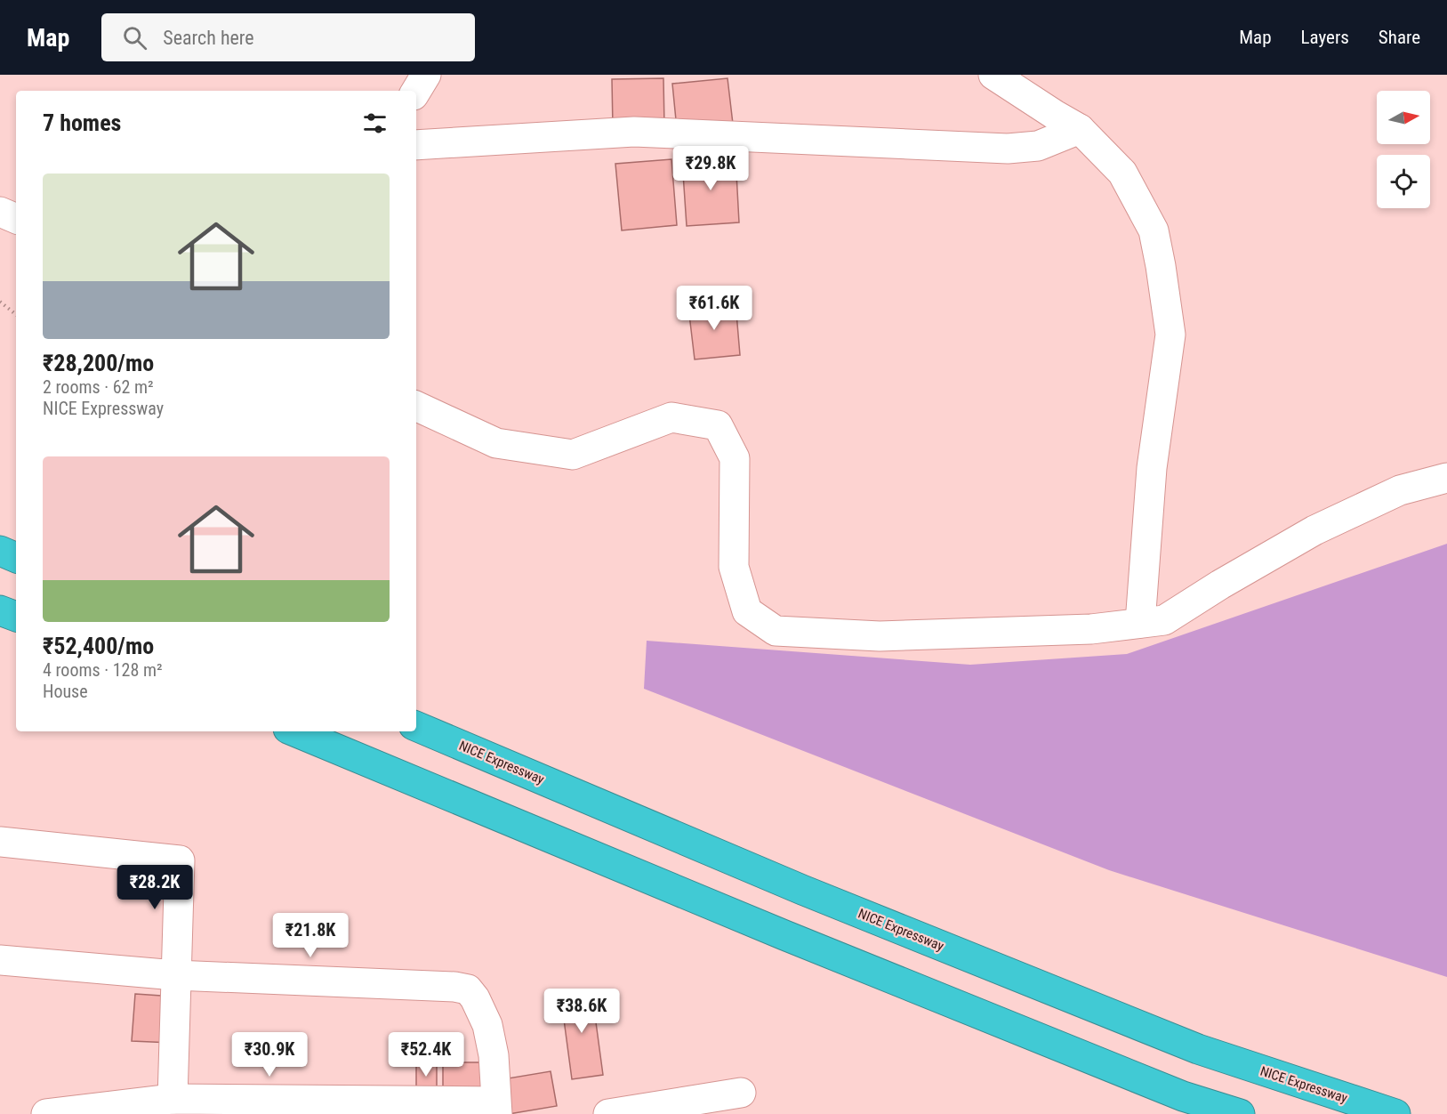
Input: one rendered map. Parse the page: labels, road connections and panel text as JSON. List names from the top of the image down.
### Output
{
  "streets": {
    "highway": ["NICE Expressway"]
  },
  "north": "right",
  "page": {
    "header": "Map",
    "search": "Search here",
    "nav": ["Map", "Layers", "Share"],
    "heading": "7 homes",
    "price": [
      "₹29.8K",
      "₹61.6K",
      "₹28.2K",
      "₹21.8K",
      "₹38.6K",
      "₹30.9K",
      "₹52.4K"
    ],
    "list": [
      {
        "name": "₹28,200/mo",
        "note": "2 rooms · 62 m² · NICE Expressway"
      },
      {
        "name": "₹52,400/mo",
        "note": "4 rooms · 128 m² · House"
      }
    ]
  }
}
